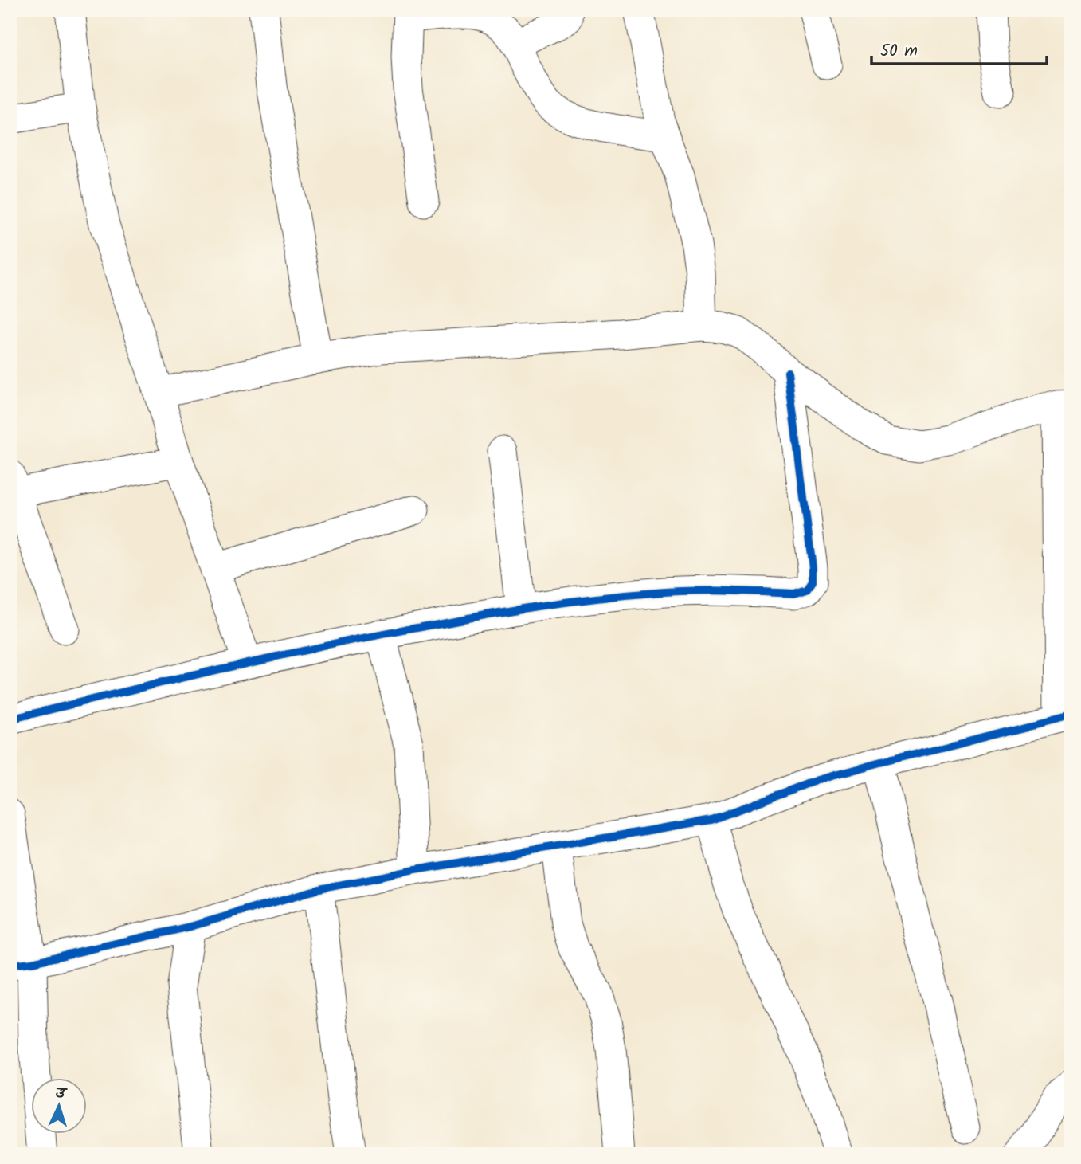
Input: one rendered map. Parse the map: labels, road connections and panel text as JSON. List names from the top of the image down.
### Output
{
  "scale_bar": "50 m",
  "north": "top"
}
